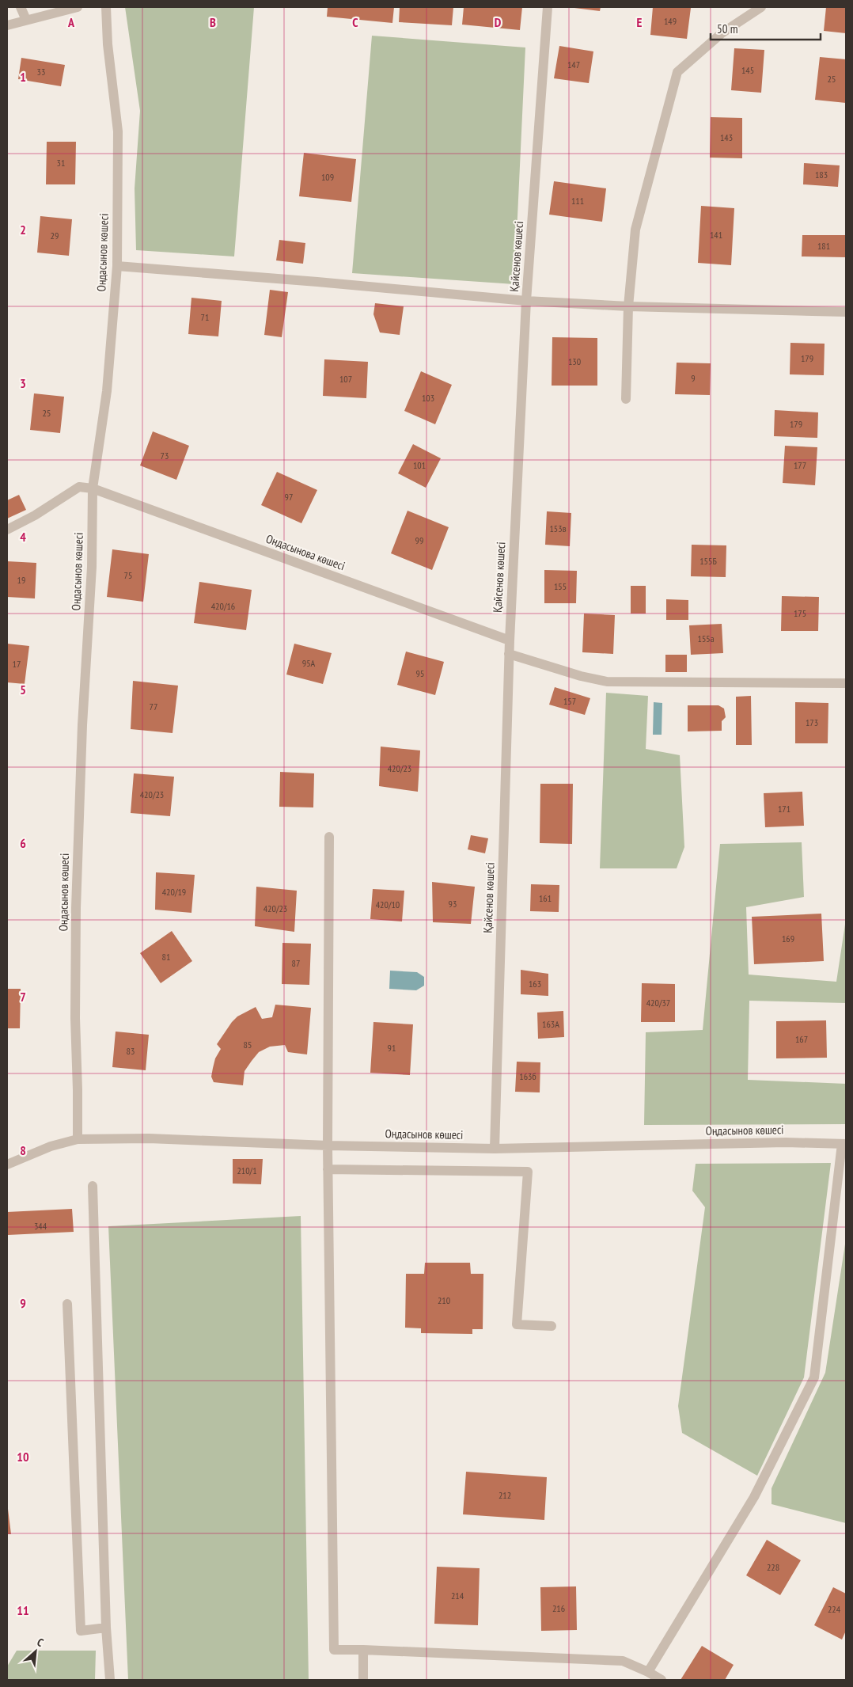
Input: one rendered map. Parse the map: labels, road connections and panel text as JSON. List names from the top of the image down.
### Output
{
  "streets": {
    "street": [
      "Ондасынов көшесі",
      "Қайсенов көшесі",
      "Ондасынова көшесі",
      "Оңдасынов көшесі"
    ]
  },
  "crossings": [
    ["Ондасынов көшесі", "Ондасынова көшесі"],
    ["Ондасынов көшесі", "Оңдасынов көшесі"],
    ["Қайсенов көшесі", "Ондасынова көшесі"],
    ["Қайсенов көшесі", "Оңдасынов көшесі"]
  ],
  "house_numbers": [
    "149",
    "147",
    "145",
    "33",
    "25",
    "143",
    "31",
    "183",
    "109",
    "111",
    "141",
    "29",
    "181",
    "71",
    "179",
    "130",
    "9",
    "107",
    "103",
    "25",
    "179",
    "73",
    "101",
    "177",
    "97",
    "153в",
    "99",
    "155Б",
    "75",
    "19",
    "155",
    "420/16",
    "175",
    "155а",
    "95А",
    "17",
    "95",
    "157",
    "77",
    "173",
    "420/23",
    "420/23",
    "171",
    "420/19",
    "161",
    "93",
    "420/10",
    "420/23",
    "169",
    "81",
    "87",
    "163",
    "420/37",
    "163А",
    "167",
    "85",
    "91",
    "83",
    "163б",
    "210/1",
    "344",
    "210",
    "212",
    "228",
    "214",
    "216",
    "224"
  ],
  "scale_bar": "50 m",
  "north": "top right",
  "grid": {
    "columns": [
      "A",
      "B",
      "C",
      "D",
      "E"
    ],
    "rows": [
      "1",
      "2",
      "3",
      "4",
      "5",
      "6",
      "7",
      "8",
      "9",
      "10",
      "11"
    ]
  }
}
